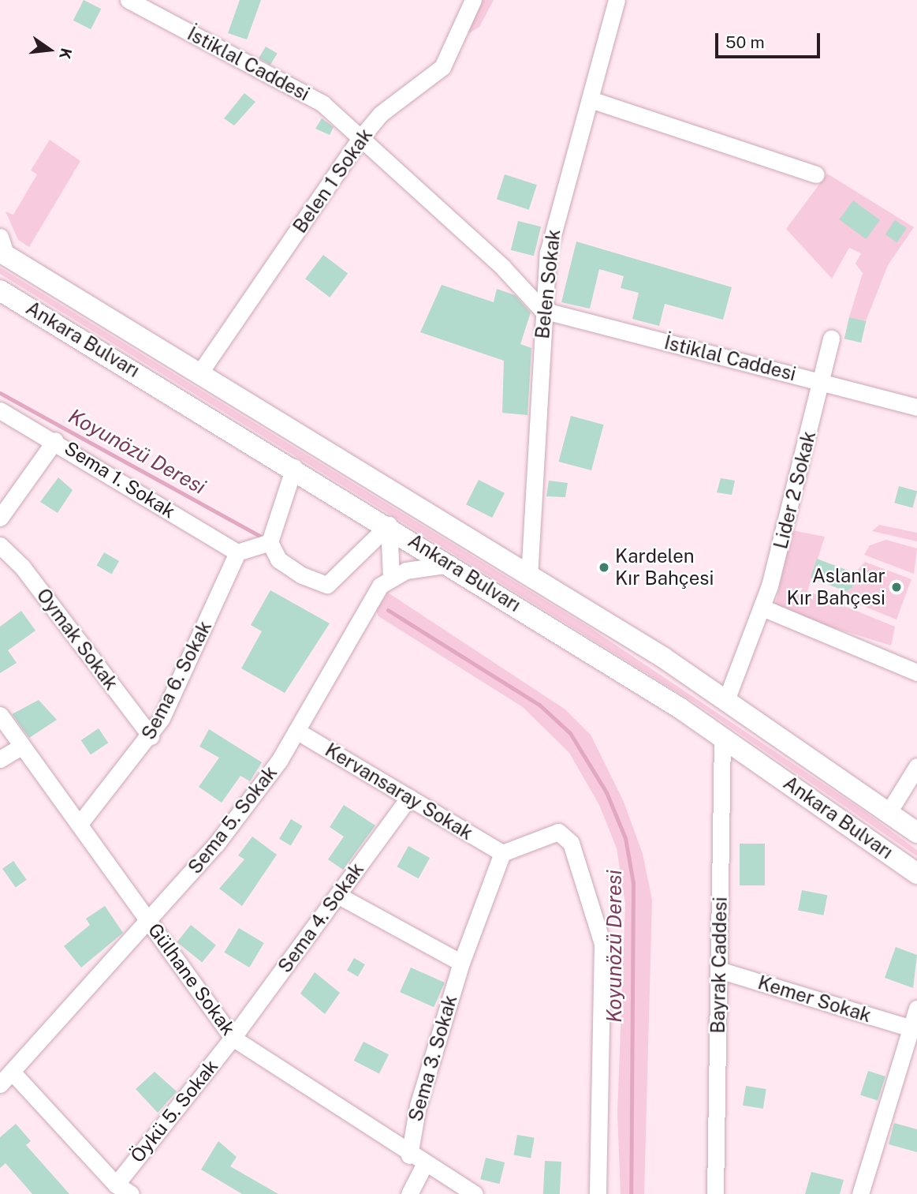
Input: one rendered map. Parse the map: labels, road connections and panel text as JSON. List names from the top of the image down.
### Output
{
  "streets": {
    "main road": ["Ankara Bulvarı"],
    "street": [
      "İstiklal Caddesi",
      "Belen 1 Sokak",
      "Belen Sokak",
      "Sema 1. Sokak",
      "Lider 2 Sokak",
      "Oymak Sokak",
      "Sema 6. Sokak",
      "Kervansaray Sokak",
      "Sema 5. Sokak",
      "Sema 4. Sokak",
      "Bayrak Caddesi",
      "Gülhane Sokak",
      "Kemer Sokak",
      "Sema 3. Sokak",
      "Öykü 5. Sokak"
    ]
  },
  "crossings": [
    ["İstiklal Caddesi", "Belen 1 Sokak"],
    ["İstiklal Caddesi", "Belen Sokak"],
    ["İstiklal Caddesi", "Lider 2 Sokak"],
    ["Belen 1 Sokak", "Ankara Bulvarı"],
    ["Belen Sokak", "Ankara Bulvarı"],
    ["Ankara Bulvarı", "Lider 2 Sokak"],
    ["Ankara Bulvarı", "Bayrak Caddesi"],
    ["Sema 1. Sokak", "Sema 6. Sokak"],
    ["Oymak Sokak", "Sema 6. Sokak"],
    ["Sema 6. Sokak", "Gülhane Sokak"],
    ["Kervansaray Sokak", "Sema 5. Sokak"],
    ["Kervansaray Sokak", "Sema 4. Sokak"],
    ["Kervansaray Sokak", "Sema 3. Sokak"],
    ["Sema 5. Sokak", "Gülhane Sokak"],
    ["Sema 4. Sokak", "Gülhane Sokak"],
    ["Sema 4. Sokak", "Öykü 5. Sokak"],
    ["Bayrak Caddesi", "Kemer Sokak"],
    ["Gülhane Sokak", "Sema 3. Sokak"],
    ["Gülhane Sokak", "Öykü 5. Sokak"]
  ],
  "water": ["Koyunözü Deresi"],
  "places": ["Kardelen Kır Bahçesi", "Aslanlar Kır Bahçesi"],
  "scale_bar": "50 m",
  "north": "right"
}
